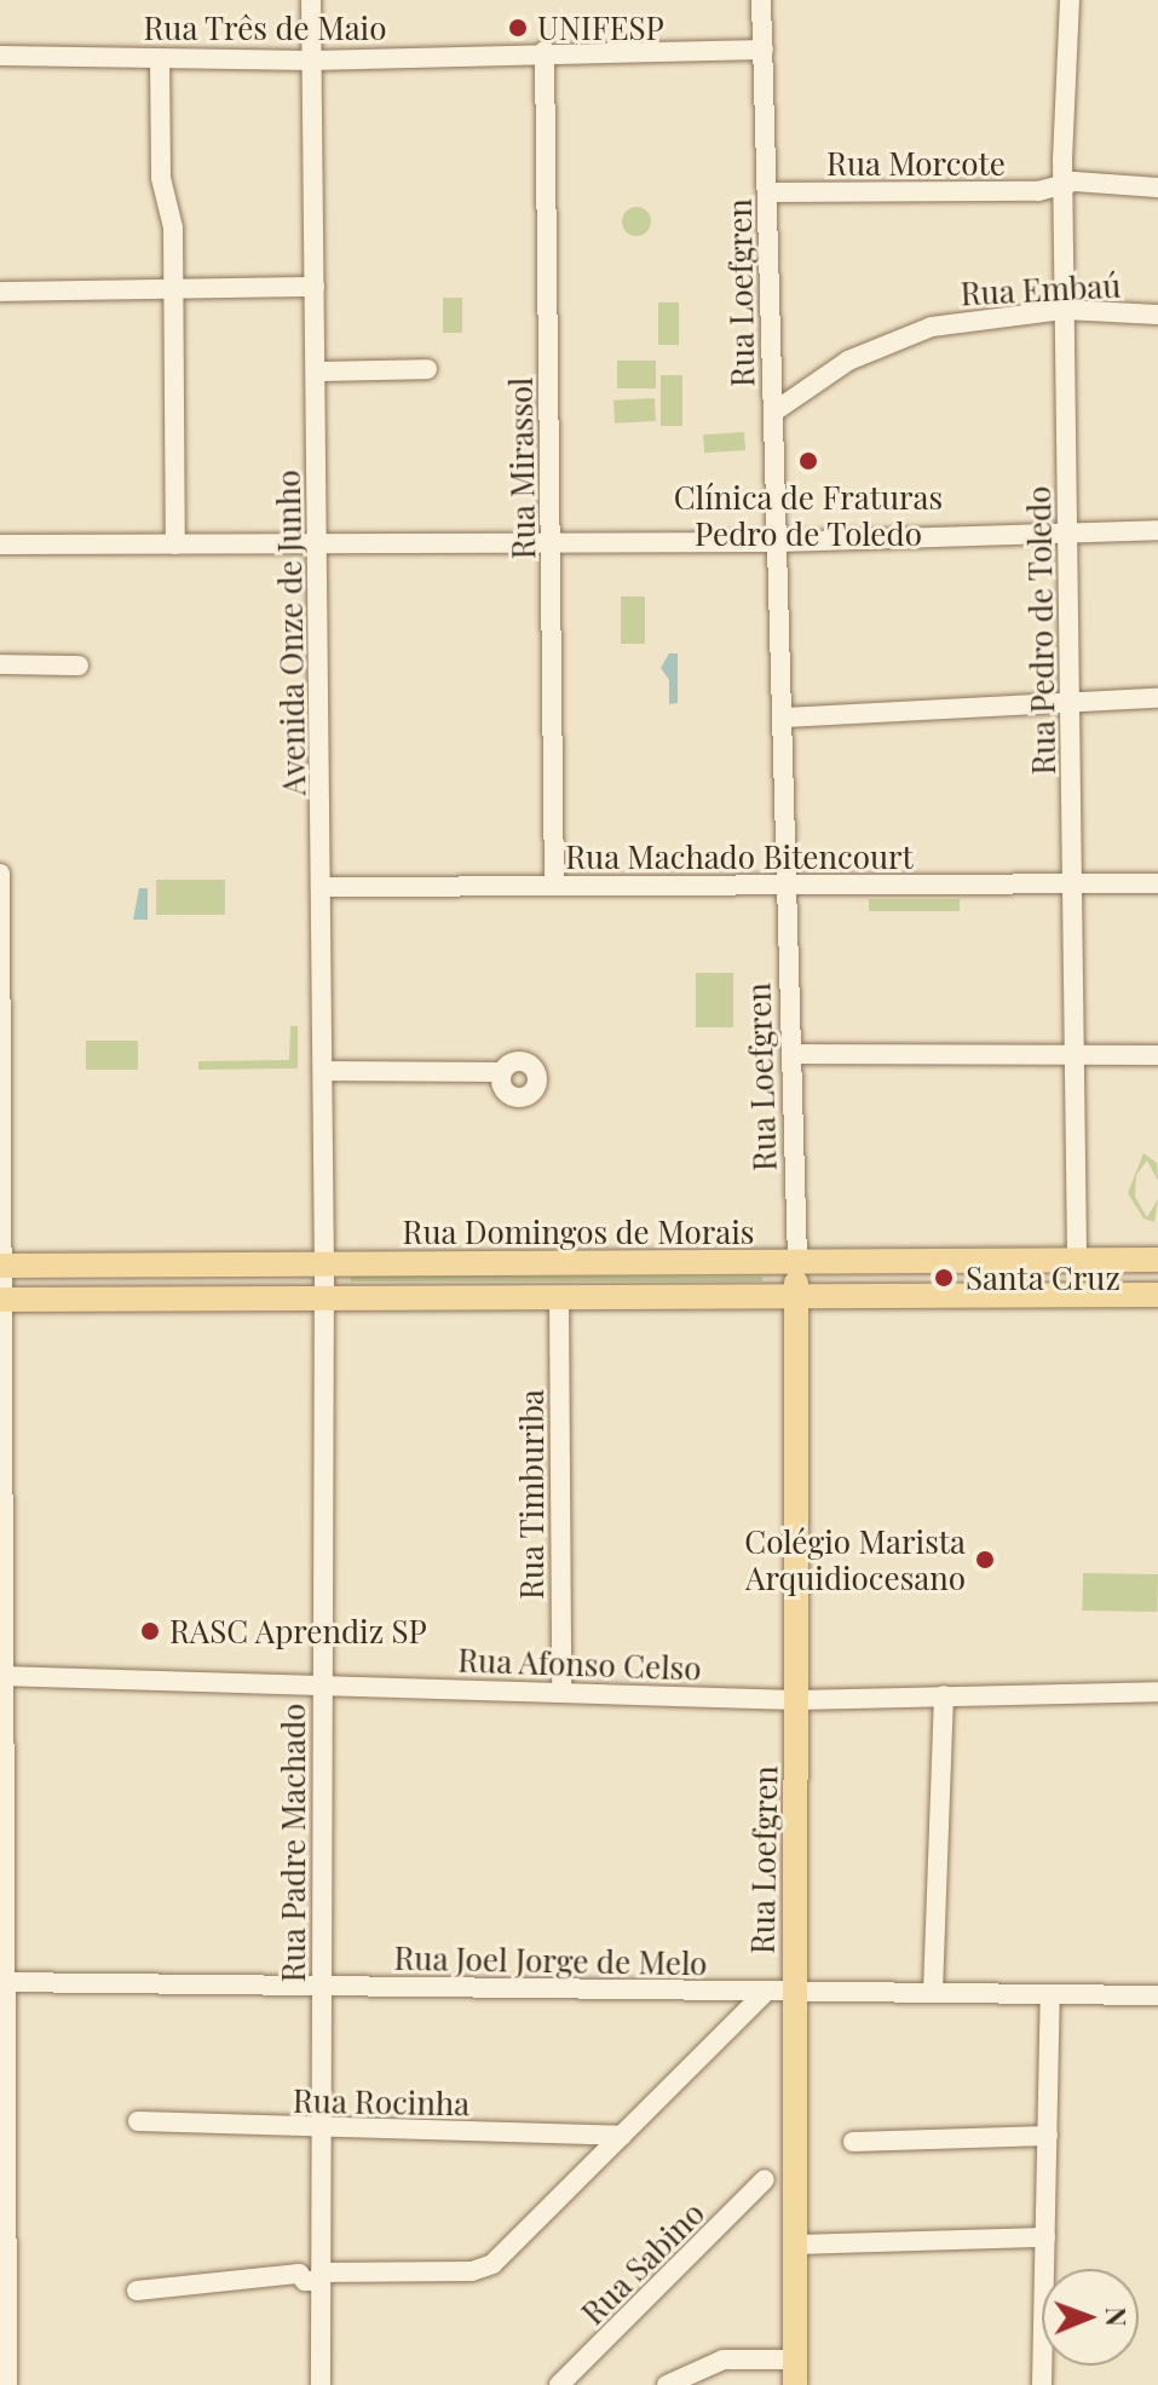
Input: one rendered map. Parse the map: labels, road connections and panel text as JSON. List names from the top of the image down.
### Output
{
  "streets": {
    "main road": ["Rua Loefgren", "Rua Domingos de Morais"],
    "street": [
      "Rua Três de Maio",
      "Rua Morcote",
      "Rua Embaú",
      "Rua Mirassol",
      "Rua Pedro de Toledo",
      "Avenida Onze de Junho",
      "Rua Machado Bitencourt",
      "Rua Timburiba",
      "Rua Afonso Celso",
      "Rua Padre Machado",
      "Rua Joel Jorge de Melo",
      "Rua Rocinha",
      "Rua Sabino"
    ]
  },
  "crossings": [
    ["Rua Três de Maio", "Rua Loefgren"],
    ["Rua Três de Maio", "Rua Mirassol"],
    ["Rua Três de Maio", "Avenida Onze de Junho"],
    ["Rua Morcote", "Rua Loefgren"],
    ["Rua Morcote", "Rua Pedro de Toledo"],
    ["Rua Embaú", "Rua Loefgren"],
    ["Rua Embaú", "Rua Pedro de Toledo"],
    ["Rua Loefgren", "Rua Machado Bitencourt"],
    ["Rua Loefgren", "Rua Domingos de Morais"],
    ["Rua Loefgren", "Rua Afonso Celso"],
    ["Rua Loefgren", "Rua Joel Jorge de Melo"],
    ["Rua Mirassol", "Rua Machado Bitencourt"],
    ["Rua Pedro de Toledo", "Rua Machado Bitencourt"],
    ["Rua Pedro de Toledo", "Rua Domingos de Morais"],
    ["Avenida Onze de Junho", "Rua Machado Bitencourt"],
    ["Avenida Onze de Junho", "Rua Domingos de Morais"],
    ["Avenida Onze de Junho", "Rua Padre Machado"],
    ["Rua Domingos de Morais", "Rua Timburiba"],
    ["Rua Domingos de Morais", "Rua Padre Machado"],
    ["Rua Timburiba", "Rua Afonso Celso"],
    ["Rua Afonso Celso", "Rua Padre Machado"],
    ["Rua Padre Machado", "Rua Joel Jorge de Melo"],
    ["Rua Padre Machado", "Rua Rocinha"]
  ],
  "places": [
    "UNIFESP",
    "Clínica de Fraturas Pedro de Toledo",
    "Santa Cruz",
    "Colégio Marista Arquidiocesano",
    "RASC Aprendiz SP"
  ],
  "north": "right"
}
